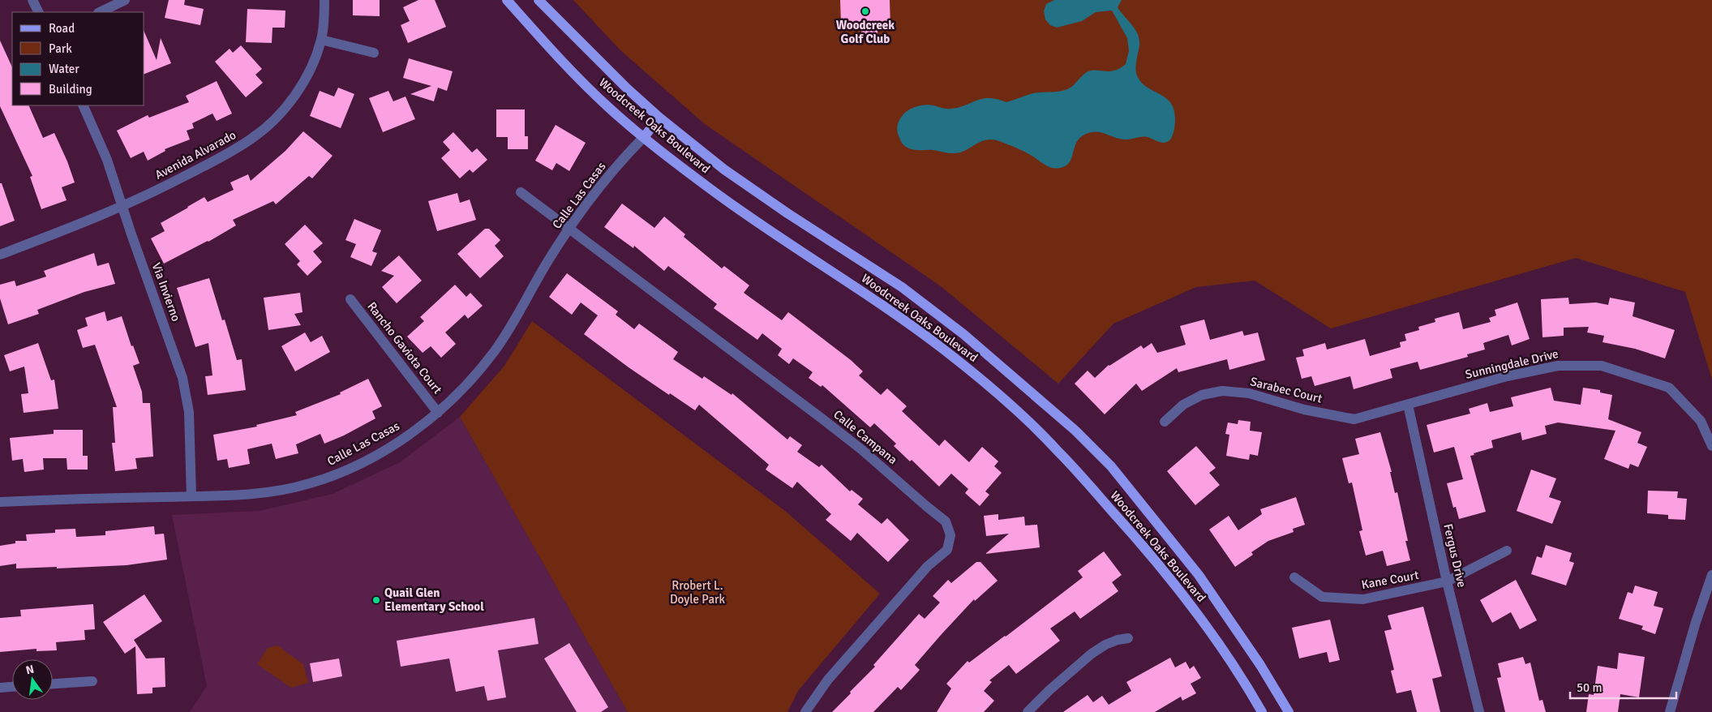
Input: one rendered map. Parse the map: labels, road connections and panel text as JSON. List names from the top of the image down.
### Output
{
  "streets": {
    "main road": ["Woodcreek Oaks Boulevard"],
    "street": [
      "Avenida Alvarado",
      "Calle Las Casas",
      "Via Invierno",
      "Rancho Gaviota Court",
      "Sunningdale Drive",
      "Sarabec Court",
      "Calle Campana",
      "Fergus Drive",
      "Kane Court"
    ]
  },
  "crossings": [
    ["Woodcreek Oaks Boulevard", "Calle Las Casas"],
    ["Avenida Alvarado", "Via Invierno"],
    ["Calle Las Casas", "Via Invierno"],
    ["Calle Las Casas", "Rancho Gaviota Court"],
    ["Calle Las Casas", "Calle Campana"],
    ["Sunningdale Drive", "Sarabec Court"],
    ["Sunningdale Drive", "Fergus Drive"],
    ["Sarabec Court", "Fergus Drive"],
    ["Fergus Drive", "Kane Court"]
  ],
  "parks": ["Rrobert L. Doyle Park"],
  "places": ["Woodcreek Golf Club", "Quail Glen Elementary School"],
  "legend": [
    "Road",
    "Park",
    "Water",
    "Building"
  ],
  "scale_bar": "50 m",
  "north": "top"
}
